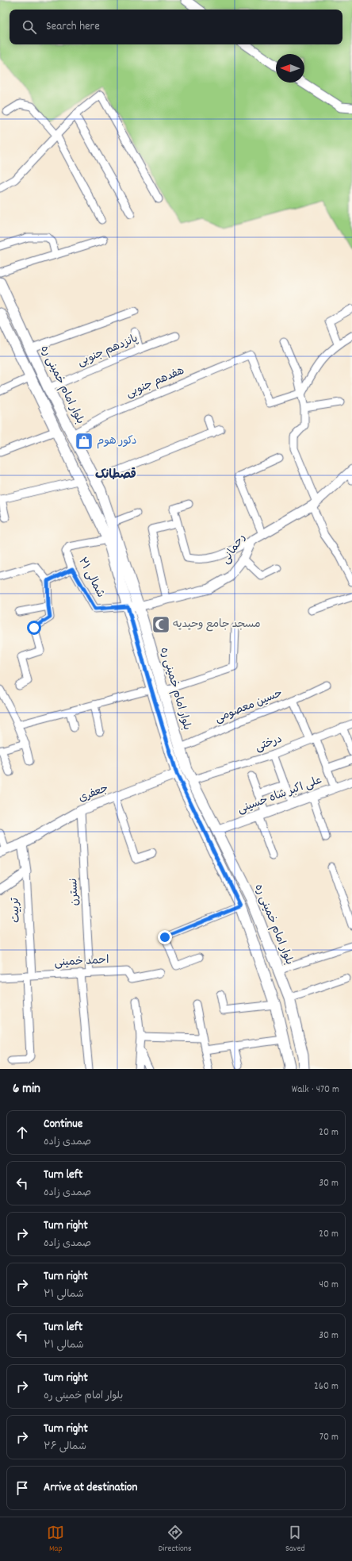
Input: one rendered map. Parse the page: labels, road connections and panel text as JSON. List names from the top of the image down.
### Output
{
  "streets": {
    "main road": ["بلوار امام خمینی ره"],
    "street": [
      "پانزدهم جنوبی",
      "هفدهم جنوبی",
      "رحمانی",
      "۲۱ شمالی",
      "حسین معصومی",
      "درختی",
      "جعفری",
      "علی اکبر شاه حسینی",
      "نسترن",
      "تربیت",
      "احمد خمینی"
    ]
  },
  "crossings": [
    ["پانزدهم جنوبی", "بلوار امام خمینی ره"],
    ["هفدهم جنوبی", "بلوار امام خمینی ره"],
    ["بلوار امام خمینی ره", "رحمانی"],
    ["بلوار امام خمینی ره", "۲۱ شمالی"],
    ["بلوار امام خمینی ره", "حسین معصومی"],
    ["بلوار امام خمینی ره", "درختی"],
    ["بلوار امام خمینی ره", "جعفری"],
    ["بلوار امام خمینی ره", "علی اکبر شاه حسینی"],
    ["رحمانی", "۲۱ شمالی"],
    ["جعفری", "نسترن"],
    ["جعفری", "تربیت"],
    ["نسترن", "احمد خمینی"],
    ["تربیت", "احمد خمینی"]
  ],
  "districts": ["قصطانک"],
  "places": {
    "shop": ["دکور هوم"],
    "mosque": ["مسجد جامع وحیدیه"]
  },
  "north": "left",
  "page": {
    "search": "Search here",
    "heading": ["6 min", "Walk · 470 m"],
    "list": [
      ["Continue", "صمدی زاده", "20 m"],
      ["Turn left", "صمدی زاده", "30 m"],
      ["Turn right", "صمدی زاده", "20 m"],
      ["Turn right", "۲۱ شمالی", "40 m"],
      ["Turn left", "۲۱ شمالی", "30 m"],
      ["Turn right", "بلوار امام خمینی ره", "260 m"],
      ["Turn right", "۲۶ شمالی", "70 m"],
      "Arrive at destination"
    ],
    "nav": ["Map", "Directions", "Saved"]
  }
}
